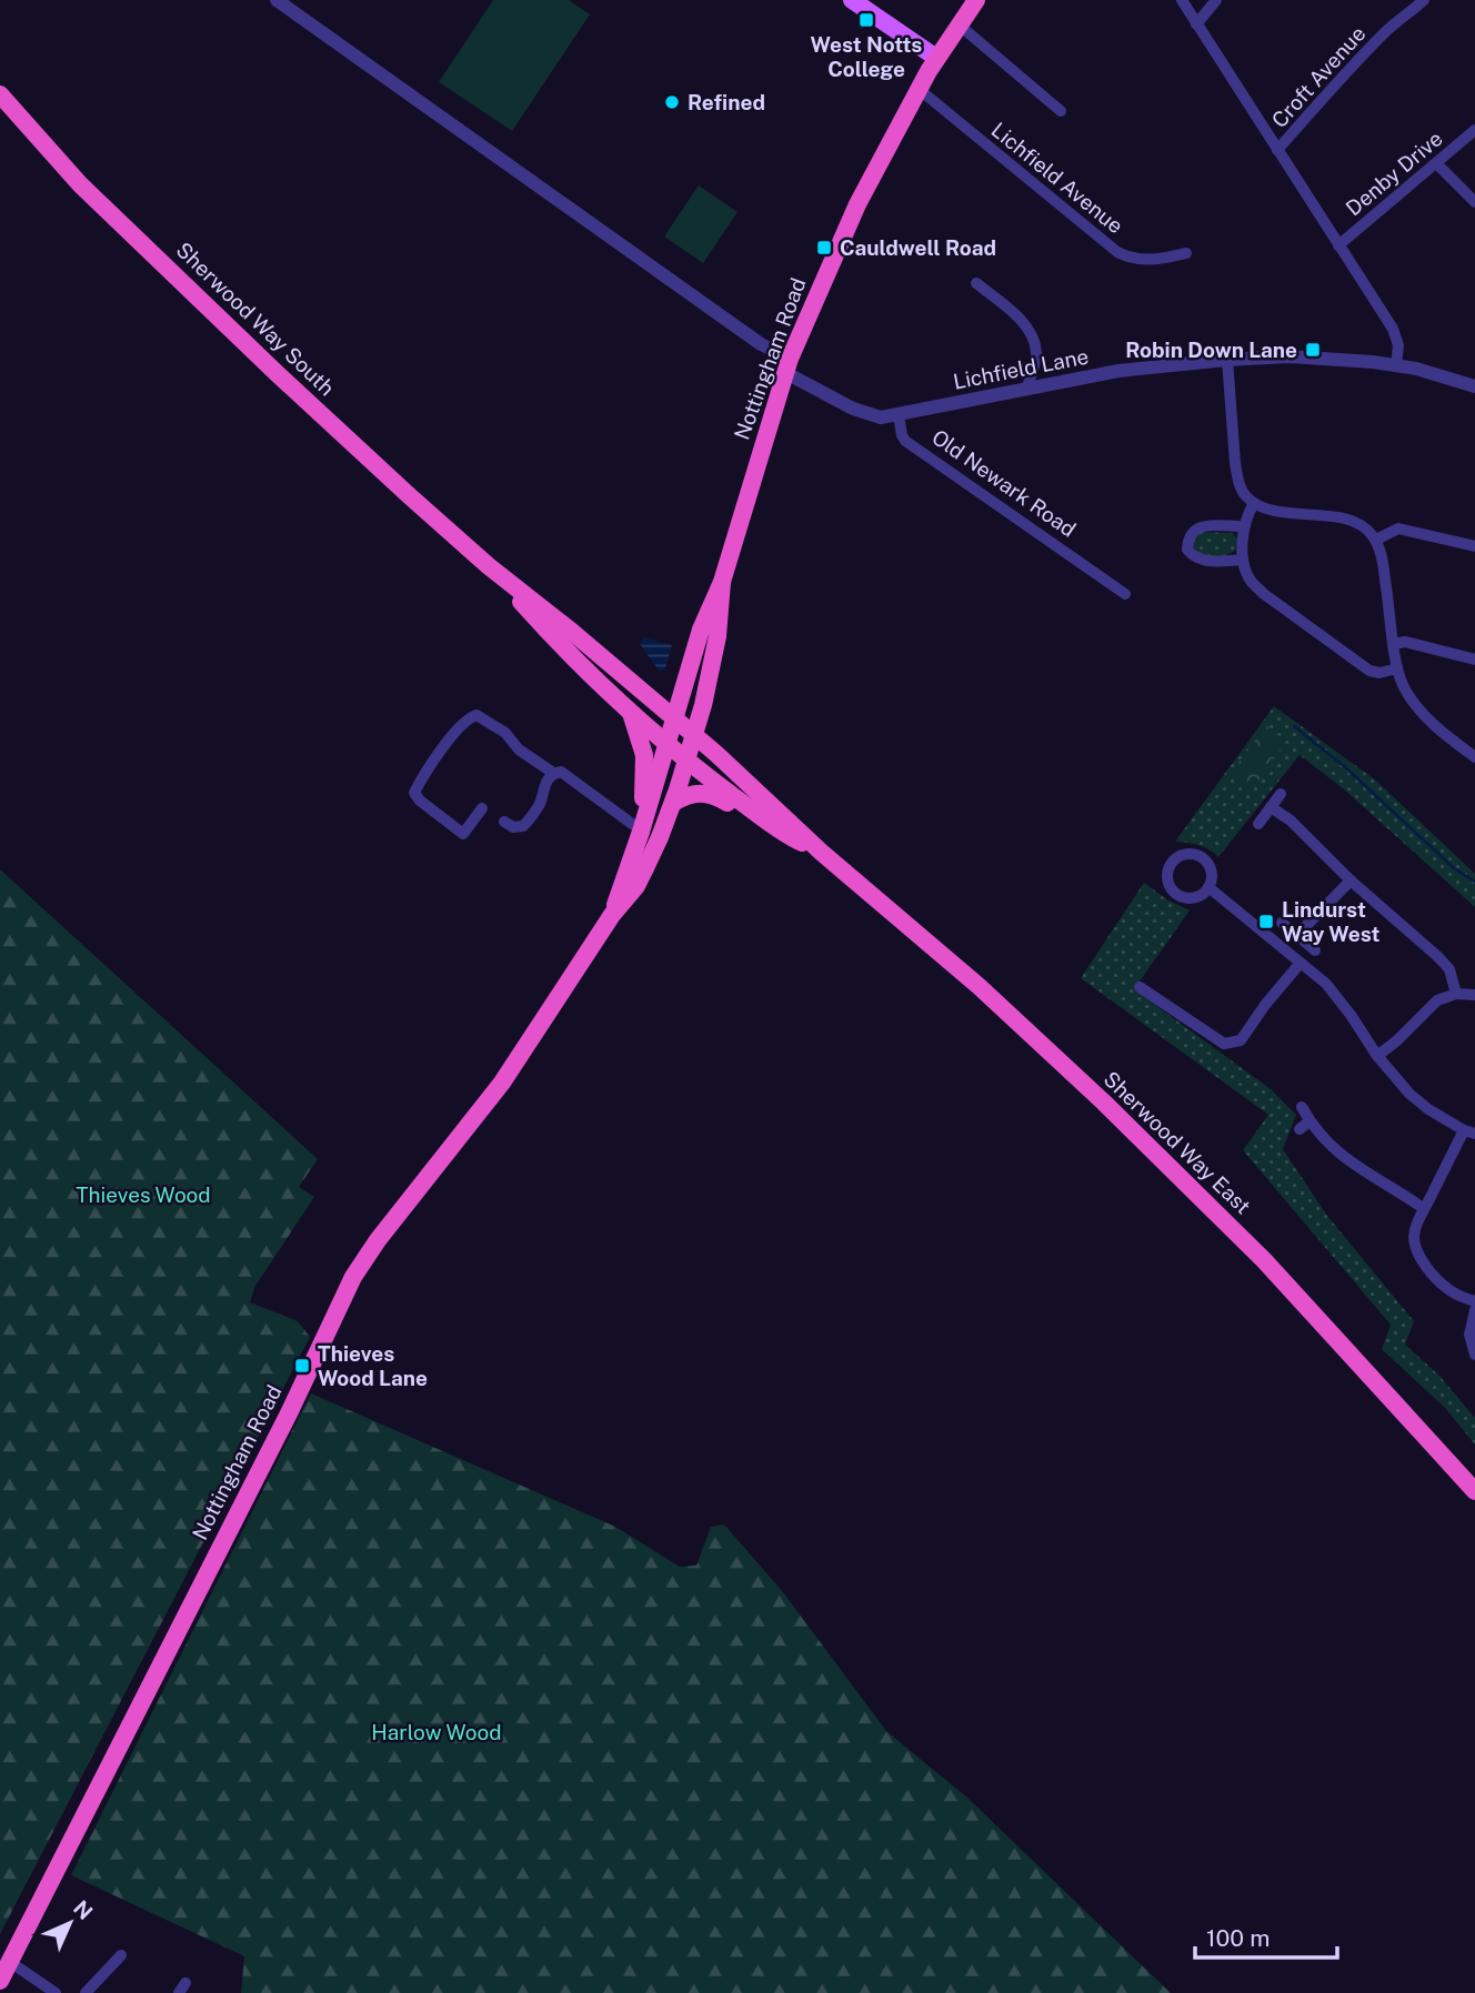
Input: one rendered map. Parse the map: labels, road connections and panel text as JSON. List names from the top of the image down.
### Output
{
  "streets": {
    "highway": ["Sherwood Way South", "Nottingham Road", "Sherwood Way East"],
    "street": [
      "Croft Avenue",
      "Denby Drive",
      "Lichfield Avenue",
      "Lichfield Lane",
      "Old Newark Road"
    ]
  },
  "crossings": [
    ["Lichfield Avenue", "Nottingham Road"],
    ["Sherwood Way South", "Nottingham Road"],
    ["Sherwood Way South", "Sherwood Way East"],
    ["Nottingham Road", "Sherwood Way East"],
    ["Lichfield Lane", "Old Newark Road"]
  ],
  "parks": ["Thieves Wood", "Harlow Wood"],
  "places": {
    "transit": [
      "West Notts College",
      "Cauldwell Road",
      "Robin Down Lane",
      "Lindurst Way West",
      "Thieves Wood Lane"
    ],
    "other": ["Refined"]
  },
  "scale_bar": "100 m",
  "north": "top right"
}
